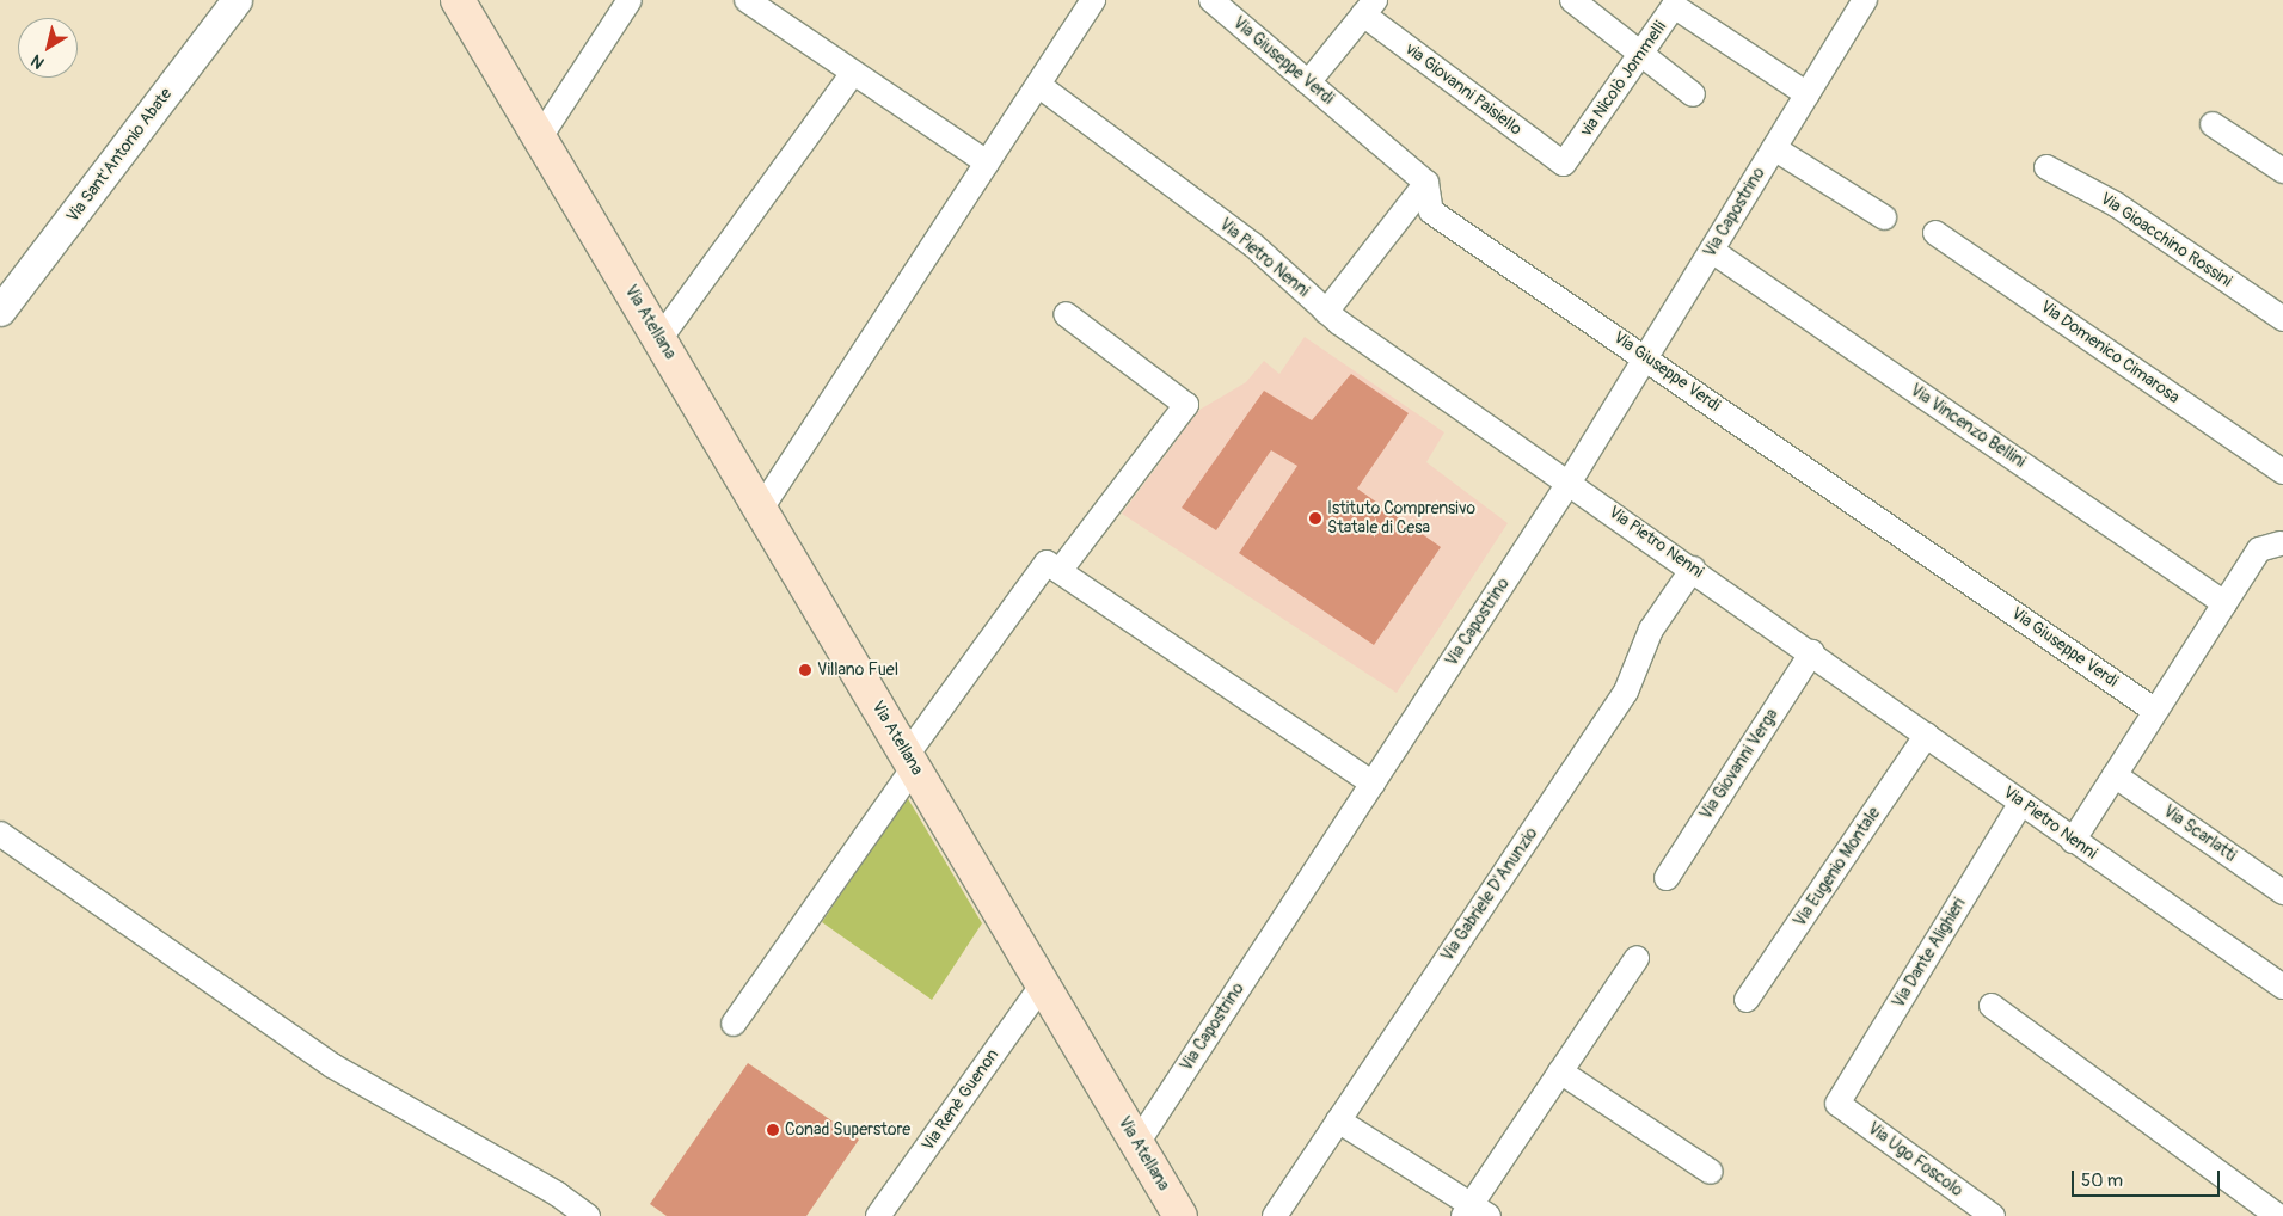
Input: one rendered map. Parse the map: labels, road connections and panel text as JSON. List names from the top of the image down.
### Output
{
  "streets": {
    "main road": ["Via Atellana"],
    "street": [
      "Via Giuseppe Verdi",
      "via Nicolò Jommelli",
      "via Giovanni Paisiello",
      "Via Sant'Antonio Abate",
      "Via Capostrino",
      "Via Gioacchino Rossini",
      "Via Pietro Nenni",
      "Via Domenico Cimarosa",
      "Via Vincenzo Bellini",
      "Via Giovanni Verga",
      "Via Scarlatti",
      "Via Eugenio Montale",
      "Via Gabriele D'Anunzio",
      "Via Dante Alighieri",
      "Via Renè Guenon",
      "Via Ugo Foscolo"
    ]
  },
  "crossings": [
    ["Via Giuseppe Verdi", "Via Capostrino"],
    ["via Nicolò Jommelli", "via Giovanni Paisiello"],
    ["via Nicolò Jommelli", "Via Capostrino"],
    ["Via Capostrino", "Via Pietro Nenni"],
    ["Via Capostrino", "Via Atellana"],
    ["Via Capostrino", "Via Vincenzo Bellini"],
    ["Via Pietro Nenni", "Via Giovanni Verga"],
    ["Via Pietro Nenni", "Via Eugenio Montale"],
    ["Via Pietro Nenni", "Via Gabriele D'Anunzio"],
    ["Via Pietro Nenni", "Via Dante Alighieri"],
    ["Via Atellana", "Via Renè Guenon"],
    ["Via Dante Alighieri", "Via Ugo Foscolo"]
  ],
  "places": ["Istituto Comprensivo Statale di Cesa", "Villano Fuel", "Conad Superstore"],
  "scale_bar": "50 m",
  "north": "bottom left"
}
